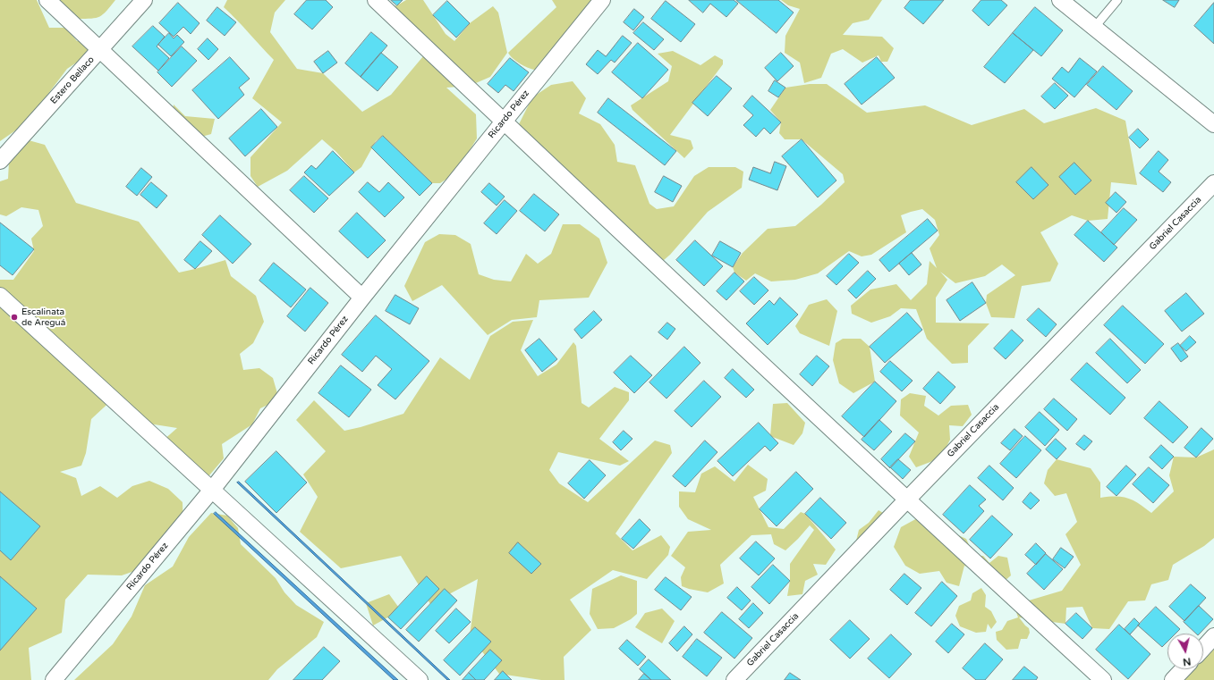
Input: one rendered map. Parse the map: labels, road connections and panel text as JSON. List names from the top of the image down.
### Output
{
  "streets": {
    "street": ["Estero Bellaco", "Ricardo Pérez", "Gabriel Casaccia"]
  },
  "places": ["Escalinata de Areguá"],
  "north": "bottom"
}
